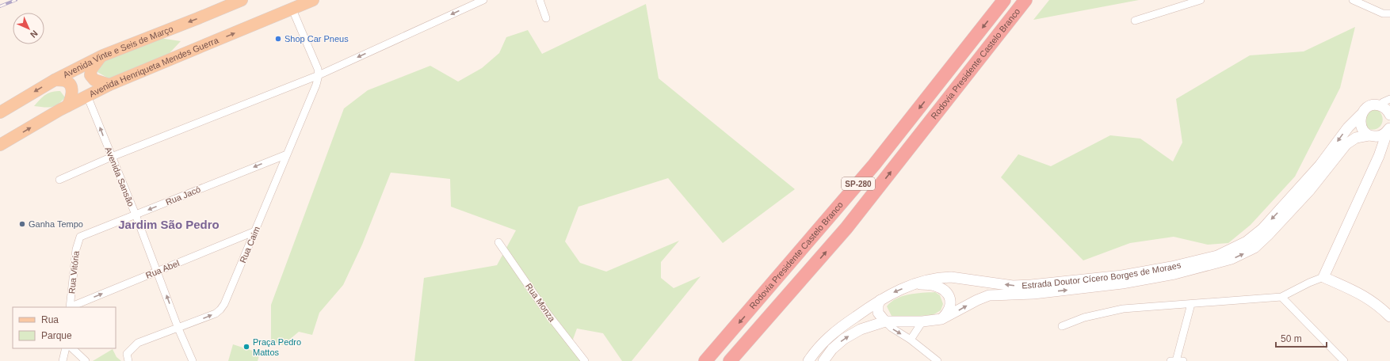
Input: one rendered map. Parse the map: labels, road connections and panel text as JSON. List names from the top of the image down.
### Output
{
  "streets": {
    "highway": ["Rodovia Presidente Castelo Branco", "SP-280"],
    "main road": ["Avenida Vinte e Seis de Março", "Avenida Henriqueta Mendes Guerra"],
    "street": [
      "Avenida Sansão",
      "Rua Jacó",
      "Rua Caim",
      "Rua Abel",
      "Rua Vitória",
      "Estrada Doutor Cícero Borges de Moraes",
      "Rua Monza"
    ]
  },
  "crossings": [
    ["Avenida Henriqueta Mendes Guerra", "Avenida Sansão"],
    ["Avenida Sansão", "Rua Jacó"],
    ["Avenida Sansão", "Rua Caim"],
    ["Avenida Sansão", "Rua Abel"],
    ["Rua Jacó", "Rua Caim"],
    ["Rua Jacó", "Rua Vitória"],
    ["Rua Caim", "Rua Abel"],
    ["Rua Abel", "Rua Vitória"]
  ],
  "one_way": [
    "Avenida Vinte e Seis de Março",
    "Avenida Henriqueta Mendes Guerra",
    "Avenida Sansão",
    "Rua Abel"
  ],
  "districts": ["Jardim São Pedro"],
  "places": ["Shop Car Pneus", "Ganha Tempo", "Praça Pedro Mattos"],
  "legend": ["Rua", "Parque"],
  "scale_bar": "50 m",
  "north": "bottom right"
}
